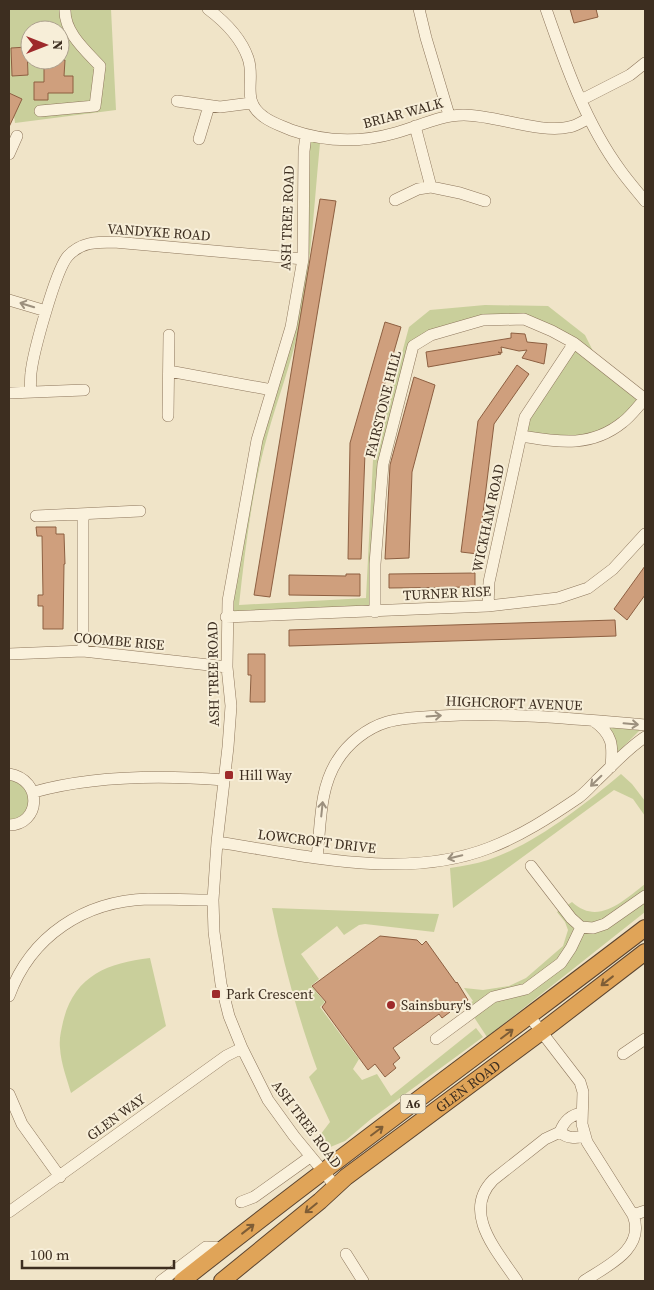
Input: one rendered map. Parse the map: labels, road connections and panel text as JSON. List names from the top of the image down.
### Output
{
  "streets": {
    "highway": ["GLEN ROAD", "A6"],
    "street": [
      "BRIAR WALK",
      "ASH TREE ROAD",
      "VANDYKE ROAD",
      "FAIRSTONE HILL",
      "WICKHAM ROAD",
      "TURNER RISE",
      "COOMBE RISE",
      "HIGHCROFT AVENUE",
      "LOWCROFT DRIVE",
      "GLEN WAY"
    ]
  },
  "crossings": [
    ["BRIAR WALK", "ASH TREE ROAD"],
    ["ASH TREE ROAD", "VANDYKE ROAD"],
    ["ASH TREE ROAD", "TURNER RISE"],
    ["ASH TREE ROAD", "COOMBE RISE"],
    ["ASH TREE ROAD", "LOWCROFT DRIVE"],
    ["ASH TREE ROAD", "GLEN ROAD"],
    ["ASH TREE ROAD", "GLEN WAY"],
    ["FAIRSTONE HILL", "WICKHAM ROAD"],
    ["FAIRSTONE HILL", "TURNER RISE"],
    ["WICKHAM ROAD", "TURNER RISE"],
    ["HIGHCROFT AVENUE", "LOWCROFT DRIVE"]
  ],
  "one_way": ["HIGHCROFT AVENUE", "LOWCROFT DRIVE"],
  "places": {
    "transit": ["Hill Way", "Park Crescent"],
    "other": ["Sainsbury's"]
  },
  "scale_bar": "100 m",
  "north": "right"
}
